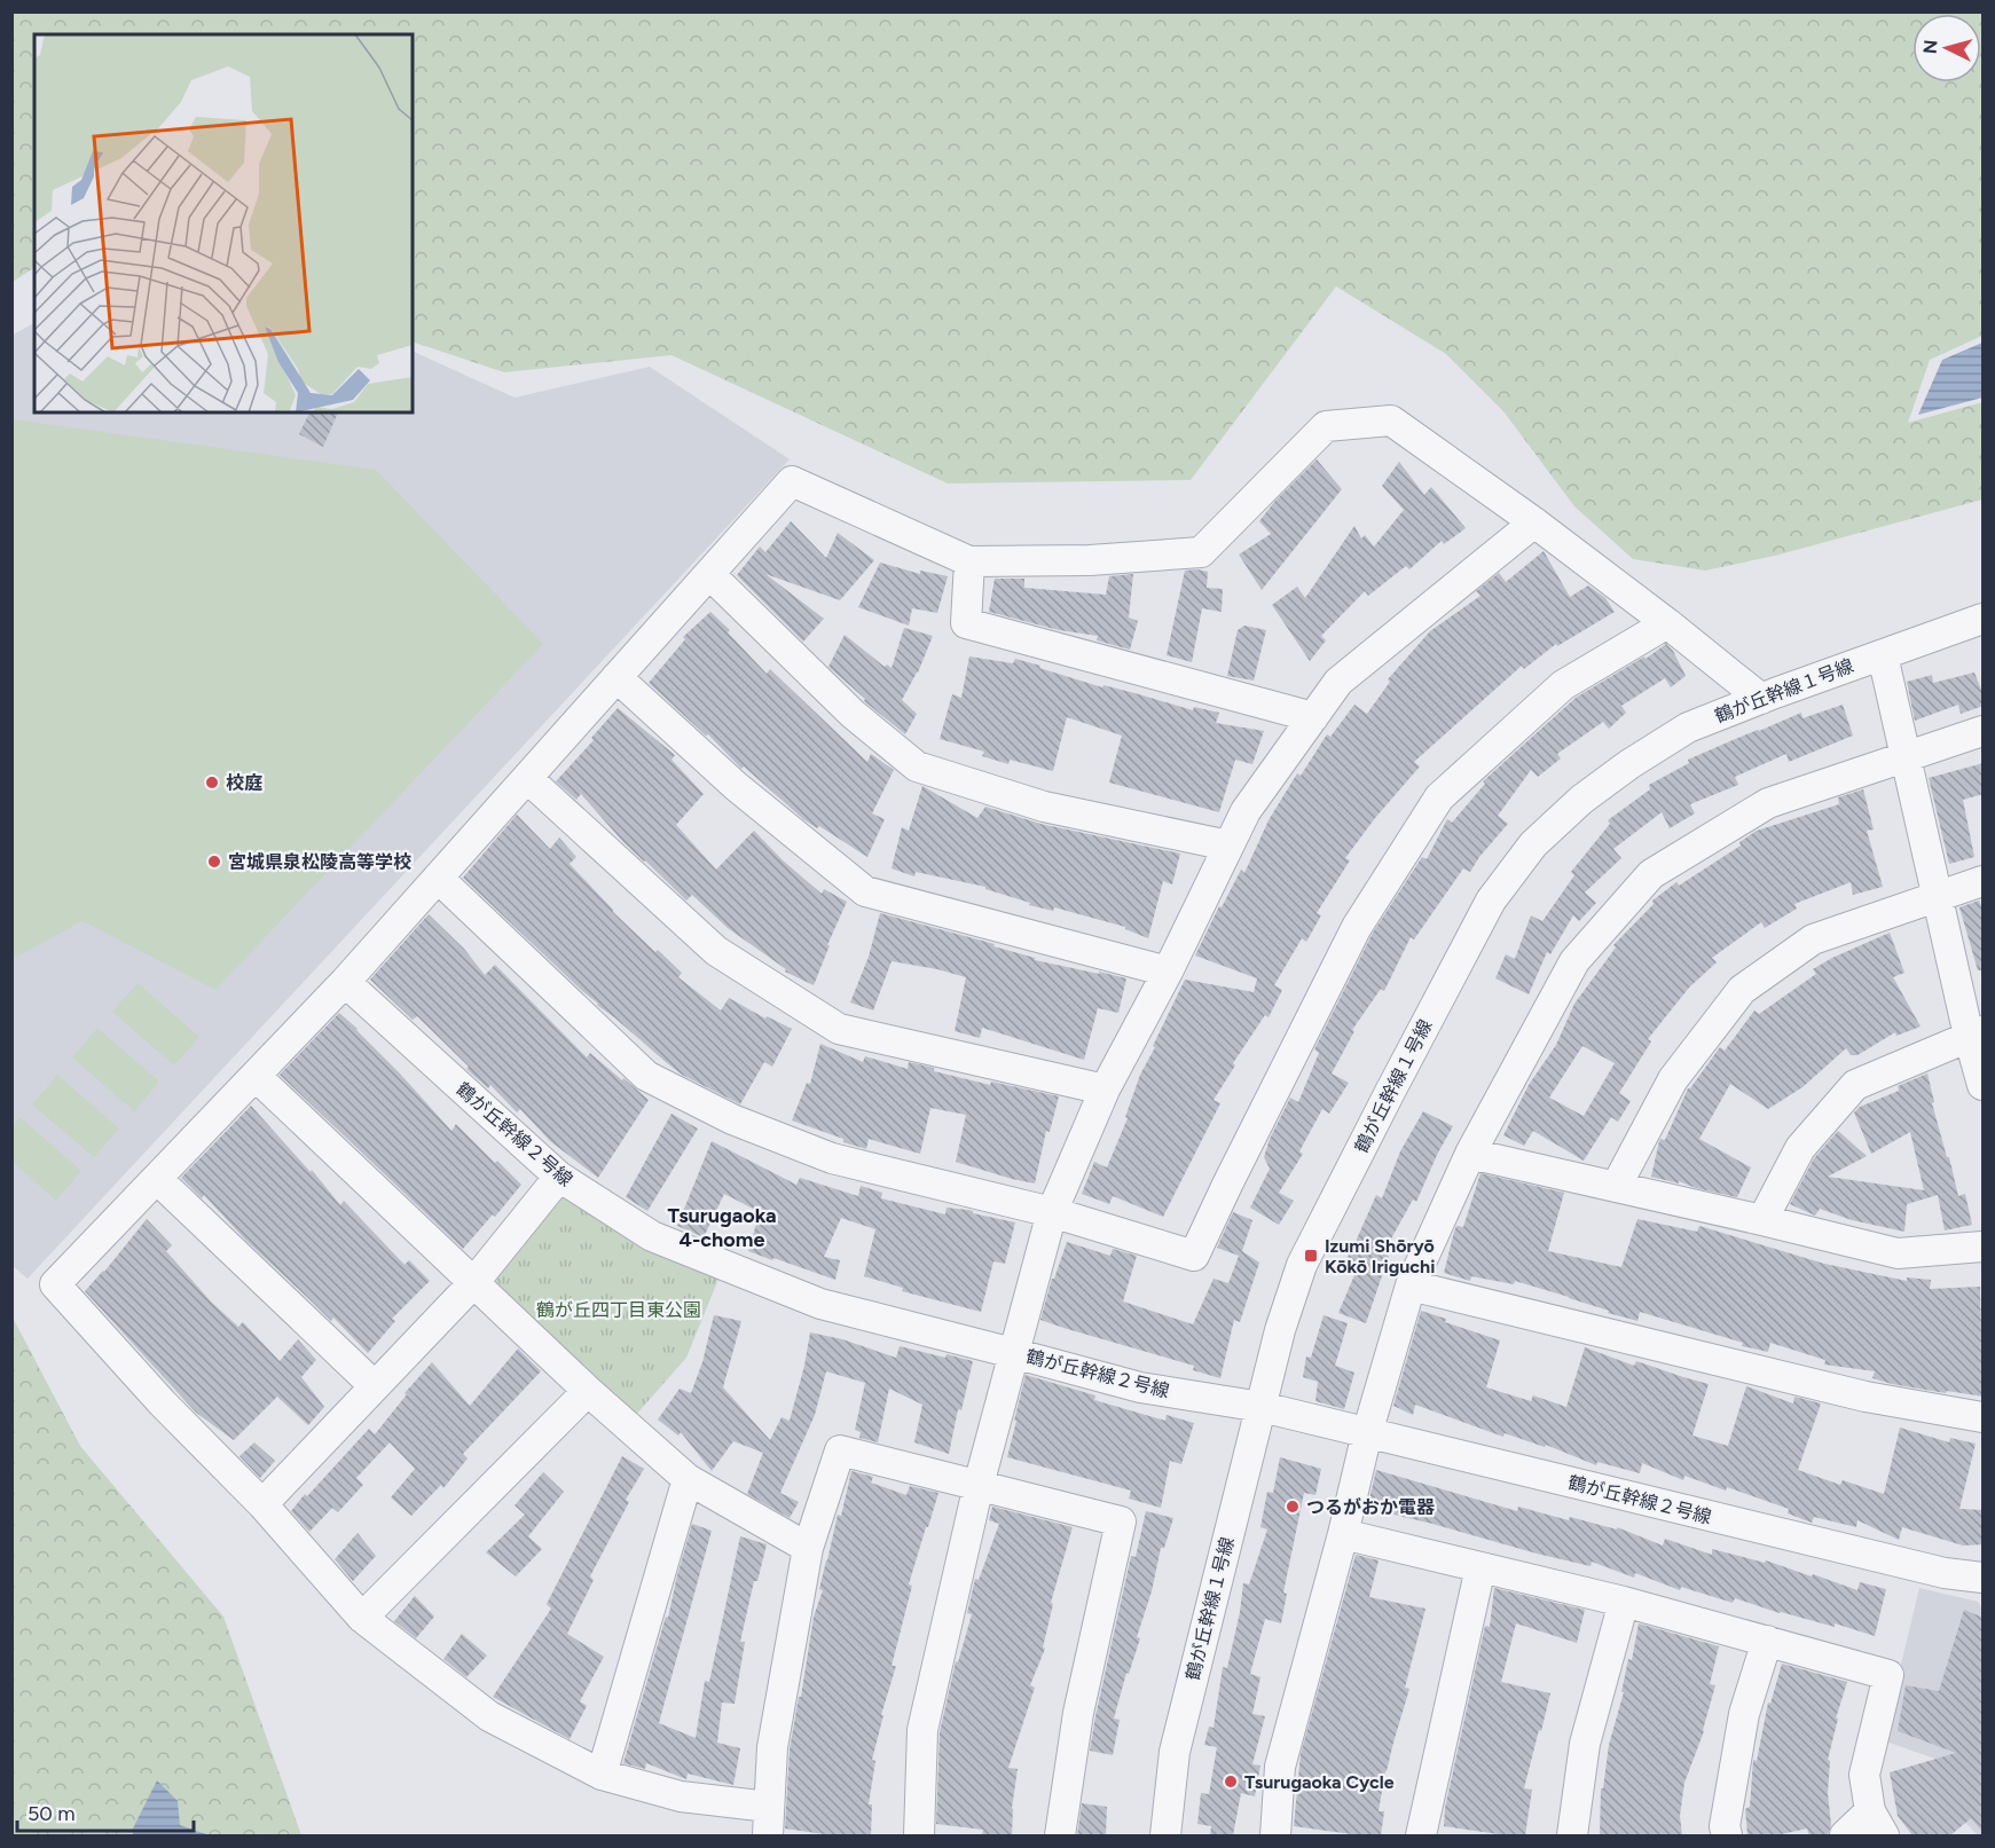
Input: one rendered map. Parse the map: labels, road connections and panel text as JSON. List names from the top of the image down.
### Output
{
  "streets": {
    "street": ["鶴が丘幹線１号線", "鶴が丘幹線２号線"]
  },
  "crossings": [
    ["鶴が丘幹線１号線", "鶴が丘幹線２号線"]
  ],
  "districts": ["Tsurugaoka 4-chome"],
  "parks": ["鶴が丘四丁目東公園"],
  "places": {
    "other": [
      "校庭",
      "宮城県泉松陵高等学校",
      "つるがおか電器",
      "Tsurugaoka Cycle"
    ],
    "transit": ["Izumi Shōryō Kōkō Iriguchi"]
  },
  "scale_bar": "50 m",
  "north": "left"
}
